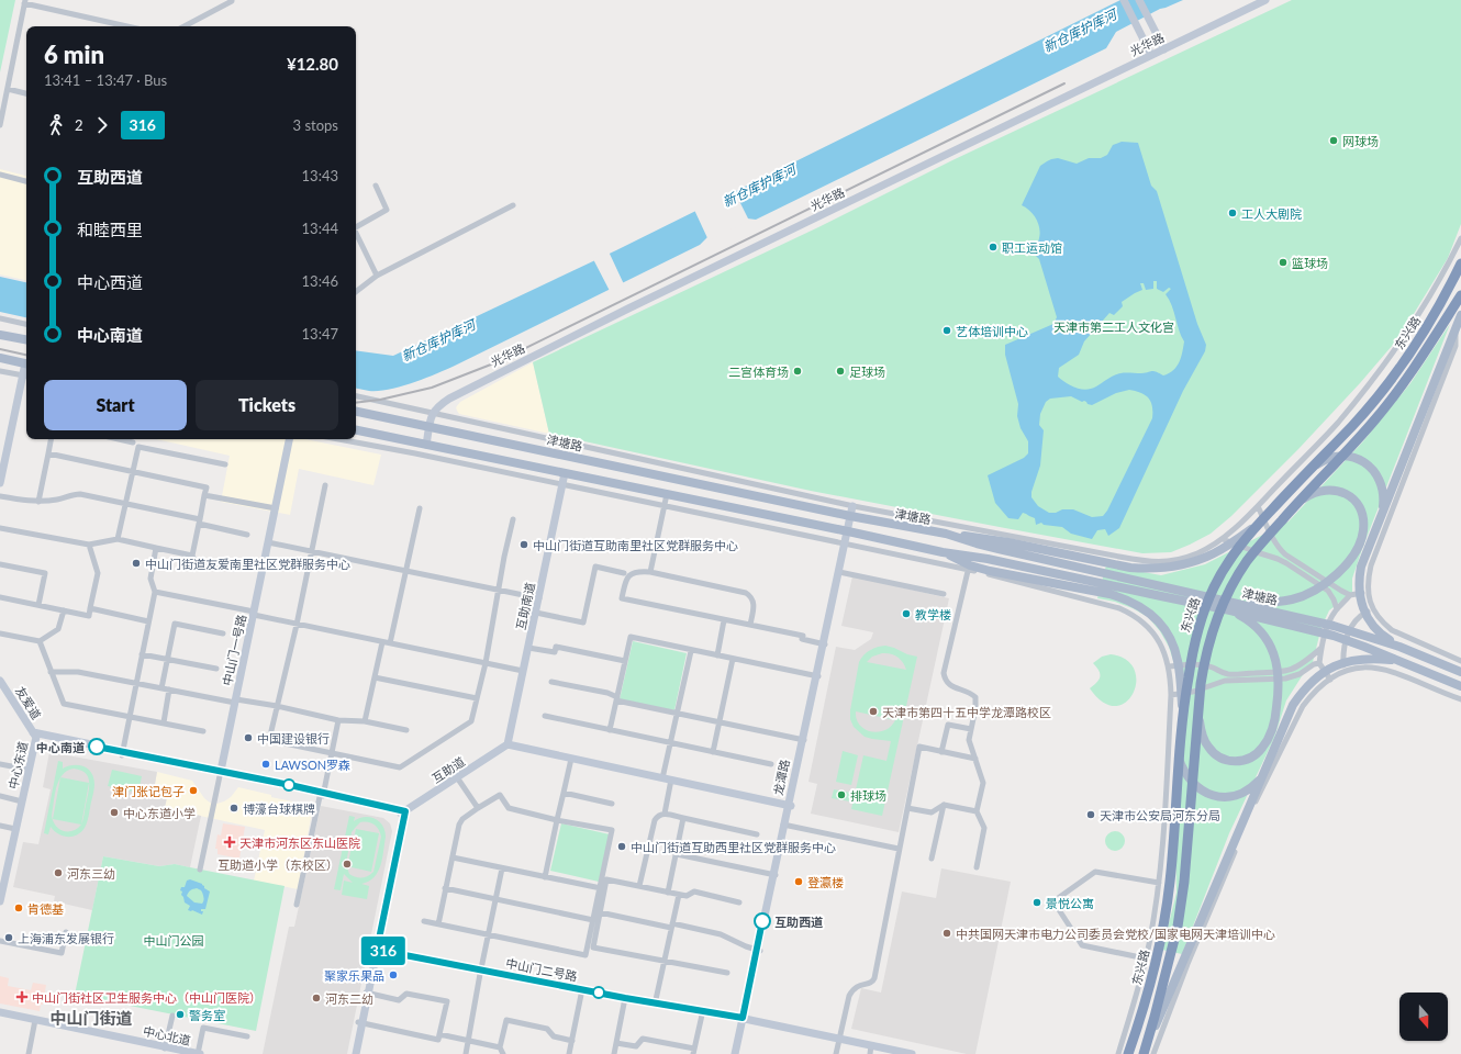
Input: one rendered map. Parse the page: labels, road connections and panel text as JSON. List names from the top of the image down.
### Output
{
  "streets": {
    "highway": ["东兴路"],
    "main road": ["津塘路"],
    "street": [
      "光华路",
      "互助南道",
      "中山门一号路",
      "友爱道",
      "中心东道",
      "互助道",
      "龙潭路",
      "中山门二号路",
      "中心北道"
    ]
  },
  "crossings": [
    ["津塘路", "互助南道"],
    ["津塘路", "龙潭路"],
    ["互助南道", "互助道"],
    ["友爱道", "中心东道"],
    ["龙潭路", "中山门二号路"]
  ],
  "districts": ["中山门街道"],
  "water": ["新仓库护库河"],
  "parks": ["天津市第二工人文化宫", "中山门公园"],
  "places": {
    "other": [
      "网球场",
      "工人大剧院",
      "职工运动馆",
      "篮球场",
      "艺体培训中心",
      "二宫体育场",
      "足球场",
      "中山门街道互助南里社区党群服务中心",
      "中山门街道友爱南里社区党群服务中心",
      "教学楼",
      "天津市第四十五中学龙潭路校区",
      "中国建设银行",
      "中心南道",
      "LAWSON罗森",
      "津门张记包子",
      "排球场",
      "博濠台球棋牌",
      "中心东道小学",
      "天津市公安局河东分局",
      "中山门街道互助西里社区党群服务中心",
      "互助道小学（东校区）",
      "河东三幼",
      "登瀛楼",
      "景悦公寓",
      "肯德基",
      "互助西道",
      "中共国网天津市电力公司委员会党校/国家电网天津培训中心",
      "上海浦东发展银行",
      "聚家乐果品",
      "河东二幼",
      "警务室"
    ],
    "health": ["天津市河东区东山医院", "中山门街社区卫生服务中心（中山门医院）"]
  },
  "lines": ["bus line 316"],
  "north": "bottom",
  "page": {
    "on_map": "316",
    "heading": ["6 min", "13:41 – 13:47 · Bus", "¥12.80"],
    "legs": ["2", "316", "3 stops"],
    "list": [
      {
        "name": "互助西道",
        "value": "13:43"
      },
      {
        "name": "和睦西里",
        "value": "13:44"
      },
      {
        "name": "中心西道",
        "value": "13:46"
      },
      {
        "name": "中心南道",
        "value": "13:47"
      }
    ],
    "buttons": ["Start", "Tickets"]
  }
}
